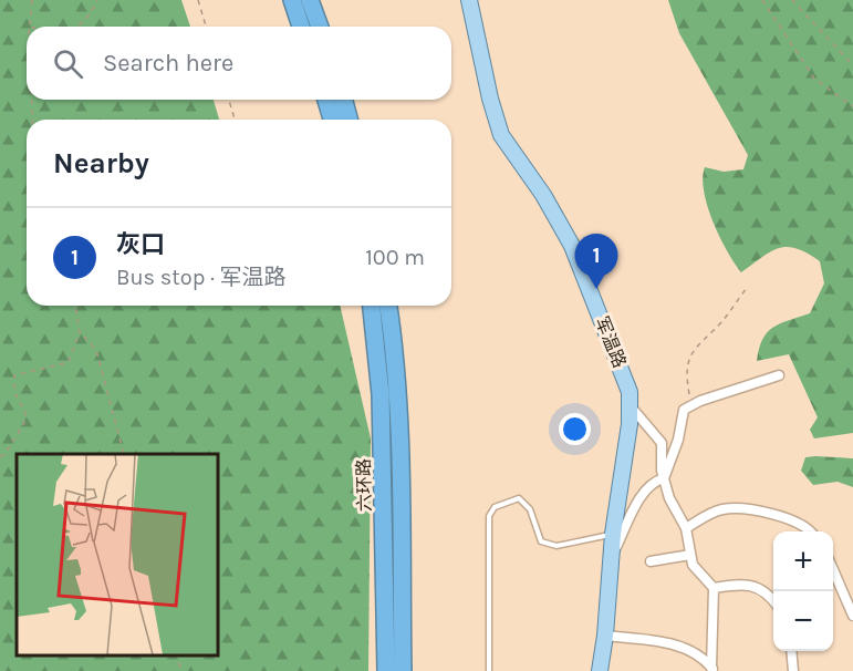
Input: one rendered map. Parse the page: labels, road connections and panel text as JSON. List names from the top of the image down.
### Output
{
  "streets": {
    "highway": ["六环路"],
    "main road": ["军温路"]
  },
  "page": {
    "search": "Search here",
    "heading": "Nearby",
    "list": [
      {
        "mark": "1",
        "name": "灰口",
        "note": "Bus stop · 军温路",
        "value": "100 m"
      }
    ],
    "pins": "1",
    "map_buttons": ["+", "−"]
  }
}
